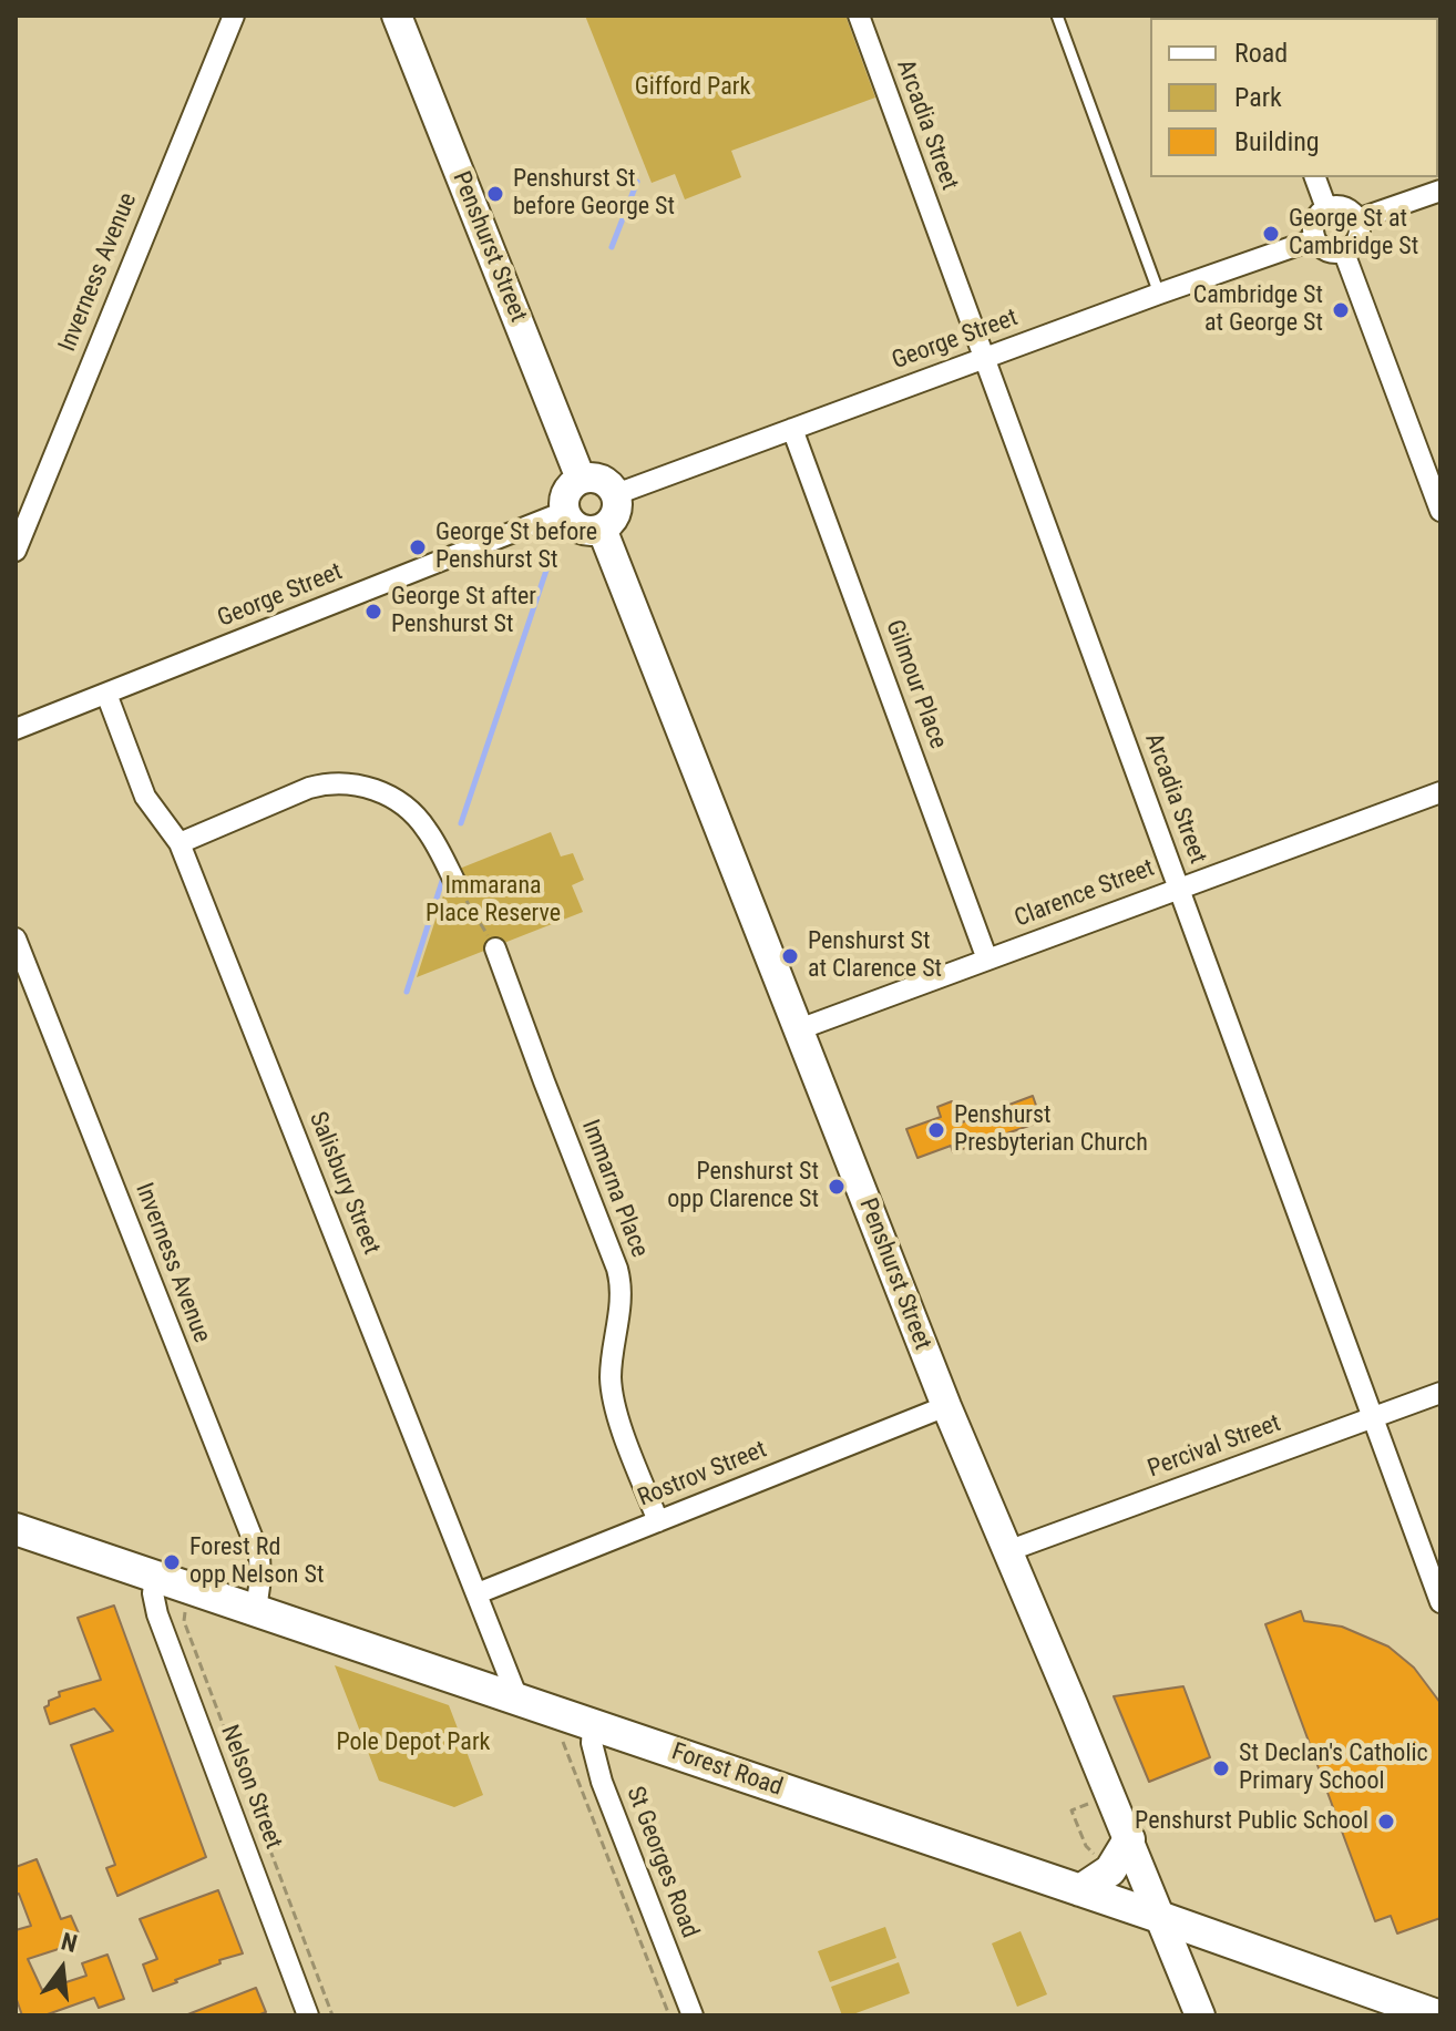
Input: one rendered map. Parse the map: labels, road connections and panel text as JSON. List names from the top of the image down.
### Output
{
  "streets": {
    "main road": ["Penshurst Street", "Forest Road"],
    "street": [
      "Arcadia Street",
      "Inverness Avenue",
      "George Street",
      "Gilmour Place",
      "Clarence Street",
      "Salisbury Street",
      "Immarna Place",
      "Percival Street",
      "Rostrov Street",
      "Nelson Street",
      "St Georges Road"
    ]
  },
  "crossings": [
    ["Arcadia Street", "George Street"],
    ["Arcadia Street", "Clarence Street"],
    ["Arcadia Street", "Percival Street"],
    ["Penshurst Street", "George Street"],
    ["Penshurst Street", "Clarence Street"],
    ["Penshurst Street", "Percival Street"],
    ["Penshurst Street", "Rostrov Street"],
    ["Penshurst Street", "Forest Road"],
    ["Inverness Avenue", "Forest Road"],
    ["George Street", "Gilmour Place"],
    ["George Street", "Salisbury Street"],
    ["Gilmour Place", "Clarence Street"],
    ["Salisbury Street", "Rostrov Street"],
    ["Salisbury Street", "Forest Road"],
    ["Immarna Place", "Rostrov Street"],
    ["Forest Road", "Nelson Street"],
    ["Forest Road", "St Georges Road"]
  ],
  "parks": ["Gifford Park", "Immarana Place Reserve", "Pole Depot Park"],
  "places": [
    "Penshurst St before George St",
    "George St at Cambridge St",
    "Cambridge St at George St",
    "George St before Penshurst St",
    "George St after Penshurst St",
    "Penshurst St at Clarence St",
    "Penshurst Presbyterian Church",
    "Penshurst St opp Clarence St",
    "Forest Rd opp Nelson St",
    "St Declan's Catholic Primary School",
    "Penshurst Public School"
  ],
  "legend": ["Road", "Park", "Building"],
  "north": "top"
}
